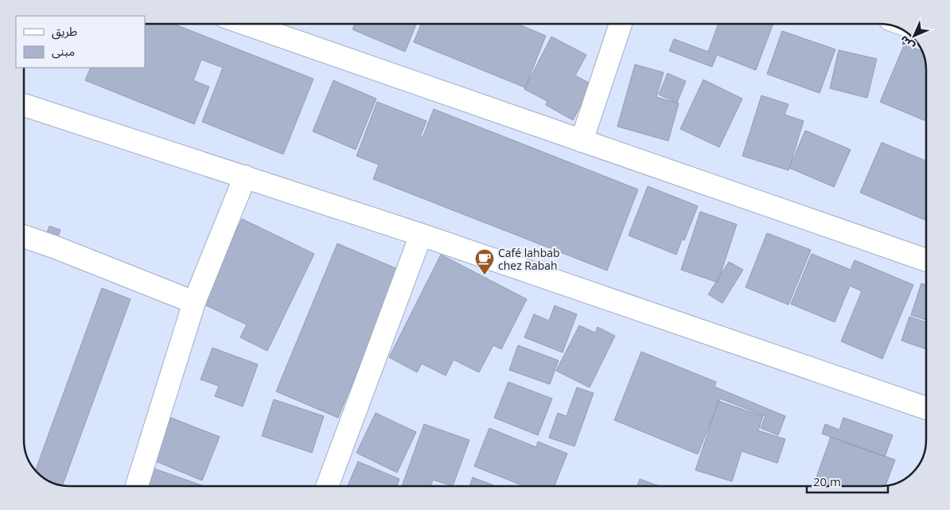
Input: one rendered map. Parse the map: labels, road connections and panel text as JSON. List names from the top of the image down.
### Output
{
  "places": {
    "cafe": ["Café lahbab chez Rabah"]
  },
  "legend": ["طريق", "مبنى"],
  "scale_bar": "20 m",
  "north": "bottom left"
}
